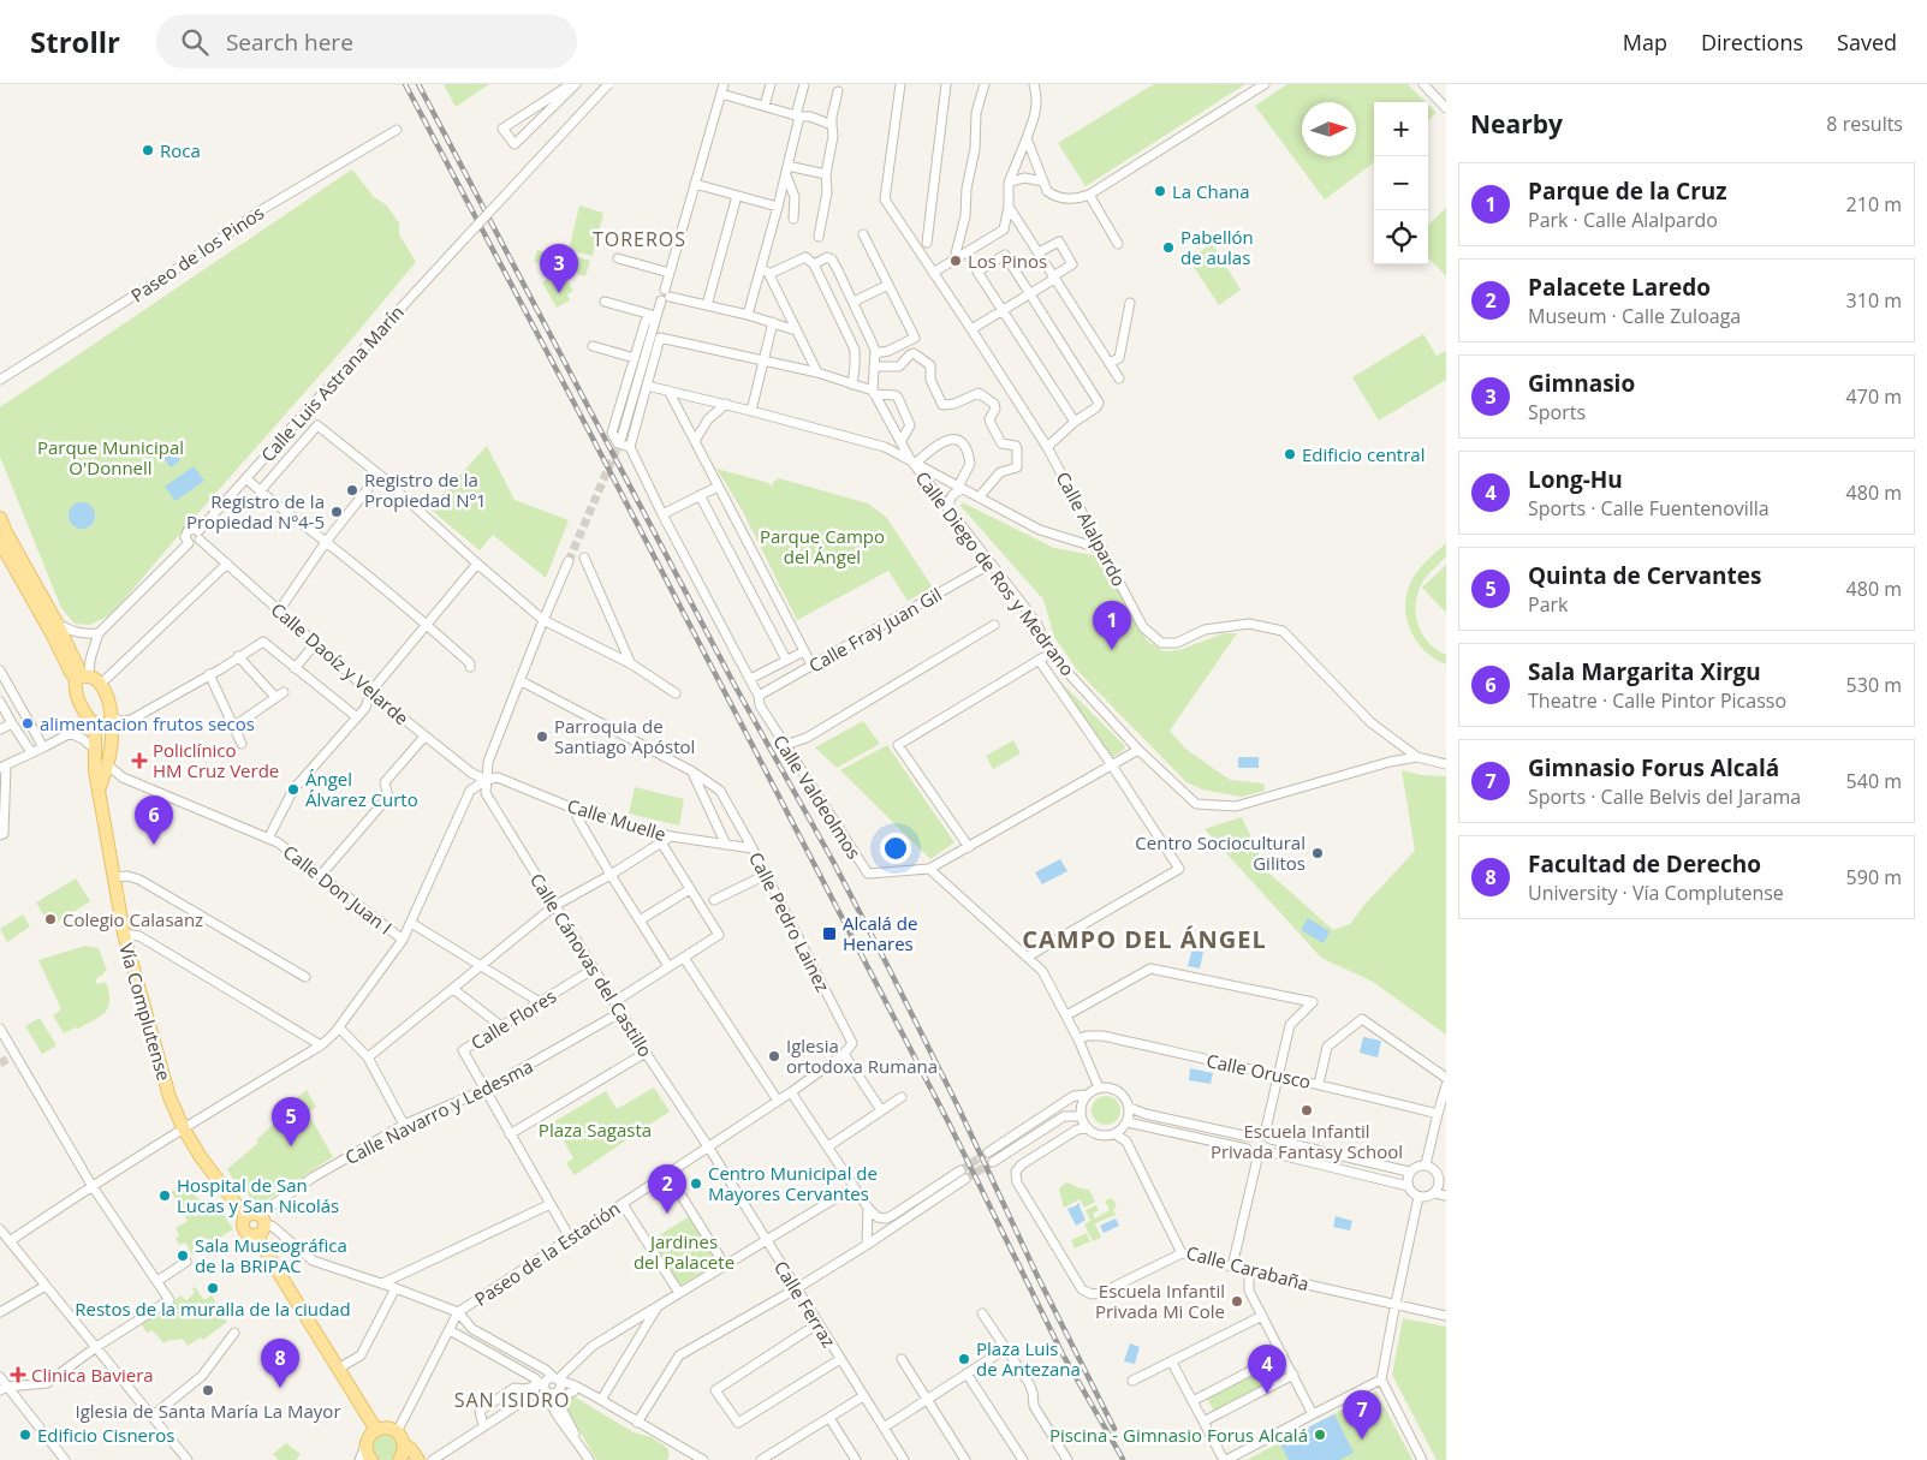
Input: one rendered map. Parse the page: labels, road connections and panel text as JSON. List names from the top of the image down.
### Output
{
  "streets": {
    "main road": ["Vía Complutense"],
    "street": [
      "Paseo de los Pinos",
      "Calle Luis Astrana Marín",
      "Calle Alalpardo",
      "Calle Diego de Ros y Medrano",
      "Calle Fray Juan Gil",
      "Calle Daoíz y Velarde",
      "Calle Valdeolmos",
      "Calle Muelle",
      "Calle Don Juan I",
      "Calle Pedro Lainez",
      "Calle Cánovas del Castillo",
      "Calle Flores",
      "Calle Orusco",
      "Calle Navarro y Ledesma",
      "Paseo de la Estación",
      "Calle Carabaña",
      "Calle Ferraz"
    ]
  },
  "crossings": [
    ["Calle Luis Astrana Marín", "Calle Daoíz y Velarde"],
    ["Calle Alalpardo", "Calle Diego de Ros y Medrano"],
    ["Calle Diego de Ros y Medrano", "Calle Fray Juan Gil"],
    ["Calle Fray Juan Gil", "Calle Valdeolmos"],
    ["Calle Daoíz y Velarde", "Calle Muelle"],
    ["Calle Daoíz y Velarde", "Calle Cánovas del Castillo"],
    ["Calle Muelle", "Calle Pedro Lainez"],
    ["Calle Muelle", "Calle Cánovas del Castillo"],
    ["Calle Don Juan I", "Vía Complutense"],
    ["Calle Pedro Lainez", "Paseo de la Estación"],
    ["Calle Cánovas del Castillo", "Calle Flores"],
    ["Calle Cánovas del Castillo", "Calle Navarro y Ledesma"],
    ["Calle Cánovas del Castillo", "Paseo de la Estación"],
    ["Calle Cánovas del Castillo", "Calle Ferraz"],
    ["Vía Complutense", "Calle Navarro y Ledesma"],
    ["Calle Flores", "Calle Navarro y Ledesma"],
    ["Calle Flores", "Paseo de la Estación"],
    ["Paseo de la Estación", "Calle Ferraz"]
  ],
  "districts": ["TOREROS", "CAMPO DEL ÁNGEL", "SAN ISIDRO"],
  "parks": [
    "Parque Municipal O'Donnell",
    "Parque Campo del Ángel",
    "Plaza Sagasta",
    "Jardines del Palacete"
  ],
  "places": {
    "other": [
      "Roca",
      "La Chana",
      "Pabellón de aulas",
      "Los Pinos",
      "Edificio central",
      "Registro de la Propiedad Nº1",
      "Registro de la Propiedad Nº4-5",
      "alimentacion frutos secos",
      "Parroquia de Santiago Apóstol",
      "Ángel Álvarez Curto",
      "Centro Sociocultural Gilitos",
      "Colegio Calasanz",
      "Iglesia ortodoxa Rumana",
      "Escuela Infantil Privada Fantasy School",
      "Centro Municipal de Mayores Cervantes",
      "Hospital de San Lucas y San Nicolás",
      "Sala Museográfica de la BRIPAC",
      "Restos de la muralla de la ciudad",
      "Escuela Infantil Privada Mi Cole",
      "Plaza Luis de Antezana",
      "Iglesia de Santa María La Mayor",
      "Edificio Cisneros",
      "Piscina - Gimnasio Forus Alcalá"
    ],
    "health": ["Policlínico HM Cruz Verde", "Clinica Baviera"],
    "transit": ["Alcalá de Henares"]
  },
  "north": "right",
  "page": {
    "header": "Strollr",
    "search": "Search here",
    "nav": ["Map", "Directions", "Saved"],
    "heading": ["Nearby", "8 results"],
    "map_buttons": ["+", "−"],
    "list": [
      {
        "mark": "1",
        "name": "Parque de la Cruz",
        "note": "Park · Calle Alalpardo",
        "value": "210 m"
      },
      {
        "mark": "2",
        "name": "Palacete Laredo",
        "note": "Museum · Calle Zuloaga",
        "value": "310 m"
      },
      {
        "mark": "3",
        "name": "Gimnasio",
        "note": "Sports",
        "value": "470 m"
      },
      {
        "mark": "4",
        "name": "Long-Hu",
        "note": "Sports · Calle Fuentenovilla",
        "value": "480 m"
      },
      {
        "mark": "5",
        "name": "Quinta de Cervantes",
        "note": "Park",
        "value": "480 m"
      },
      {
        "mark": "6",
        "name": "Sala Margarita Xirgu",
        "note": "Theatre · Calle Pintor Picasso",
        "value": "530 m"
      },
      {
        "mark": "7",
        "name": "Gimnasio Forus Alcalá",
        "note": "Sports · Calle Belvis del Jarama",
        "value": "540 m"
      },
      {
        "mark": "8",
        "name": "Facultad de Derecho",
        "note": "University · Vía Complutense",
        "value": "590 m"
      }
    ],
    "pins": [
      "3",
      "1",
      "6",
      "5",
      "2",
      "8",
      "4",
      "7"
    ]
  }
}
